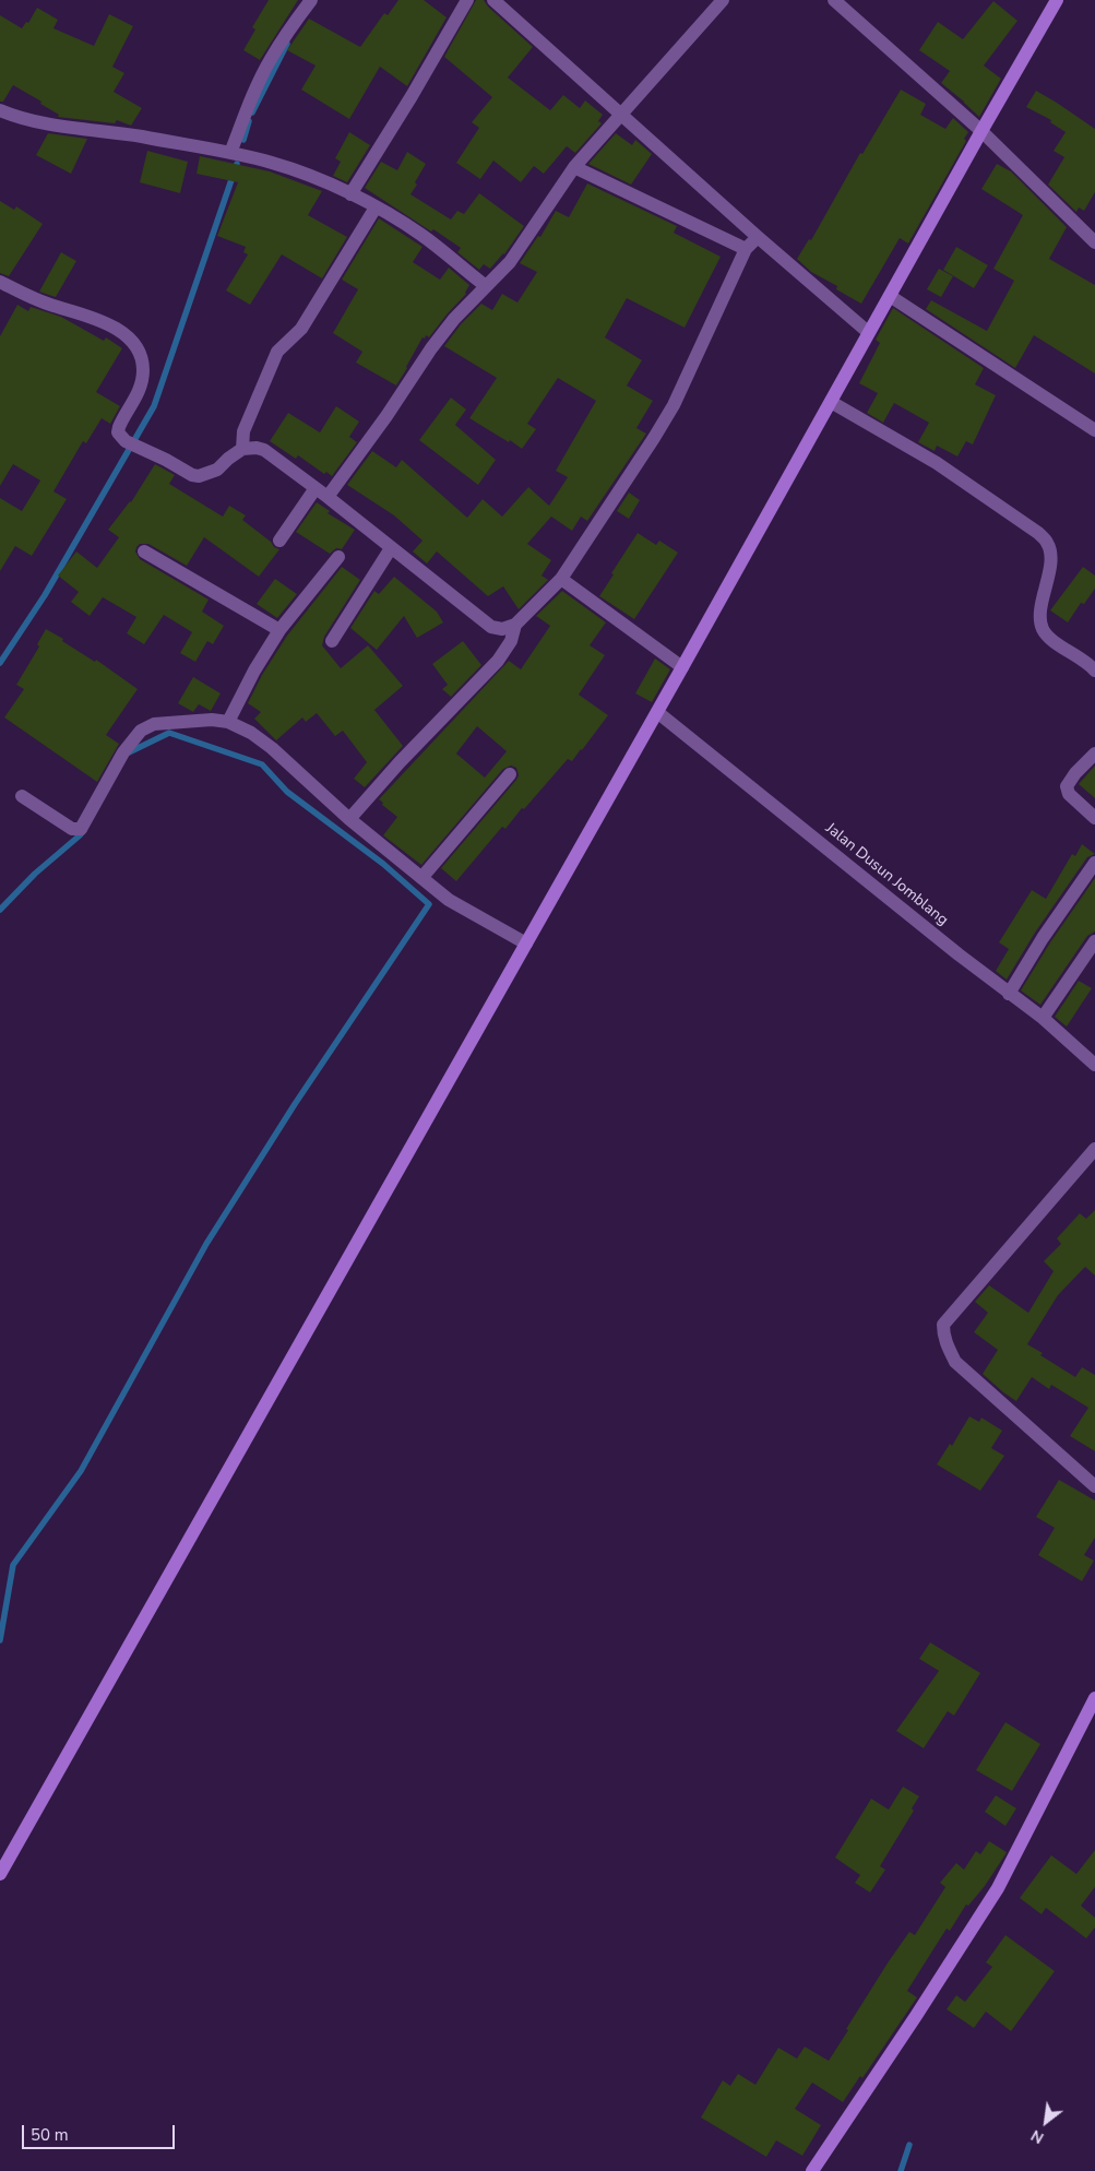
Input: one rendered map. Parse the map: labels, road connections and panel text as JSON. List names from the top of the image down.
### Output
{
  "streets": {
    "street": ["Jalan Dusun Jomblang"]
  },
  "scale_bar": "50 m",
  "north": "bottom left"
}
